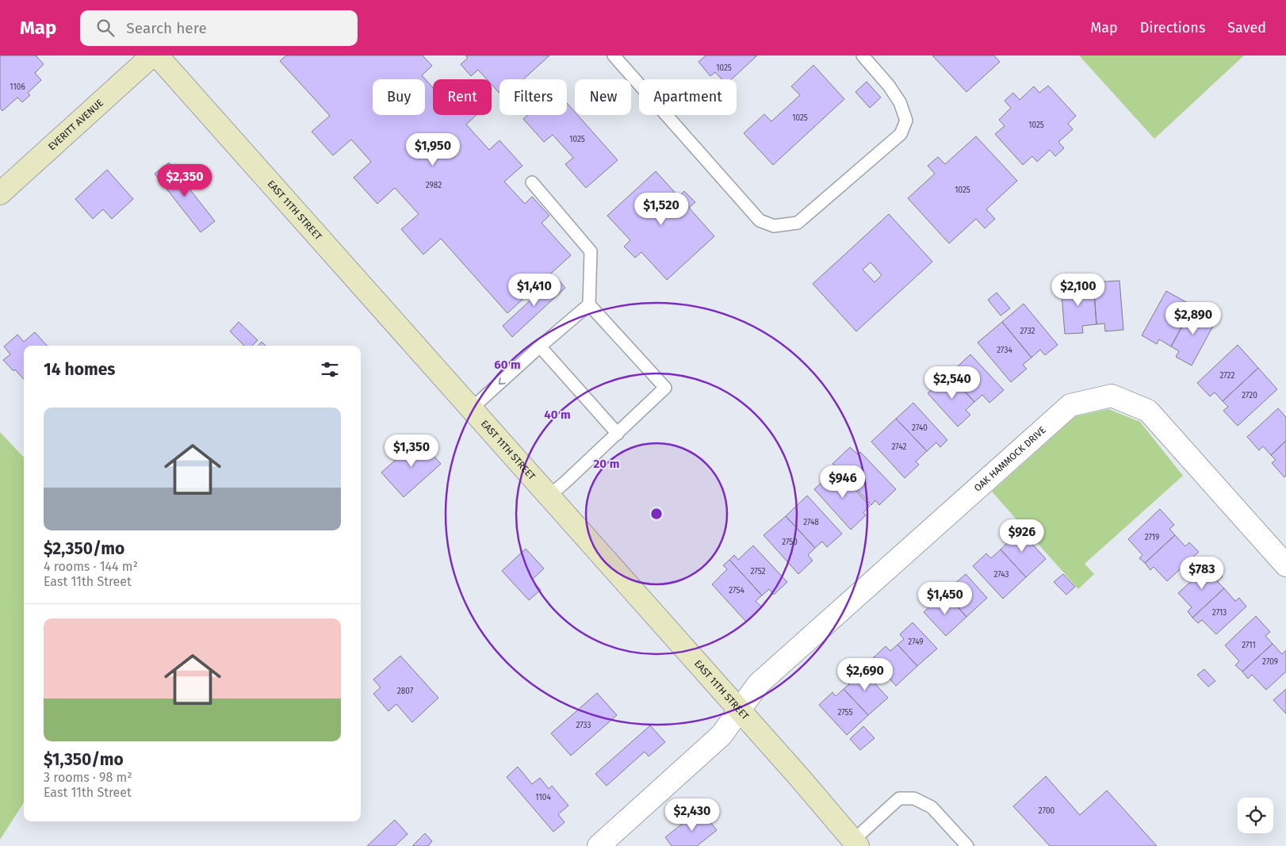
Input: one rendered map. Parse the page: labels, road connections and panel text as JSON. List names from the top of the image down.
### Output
{
  "streets": {
    "main road": ["EVERITT AVENUE", "EAST 11TH STREET"],
    "street": ["OAK HAMMOCK DRIVE"]
  },
  "crossings": [
    ["EAST 11TH STREET", "OAK HAMMOCK DRIVE"]
  ],
  "house_numbers": [
    "1025",
    "1106",
    "1025",
    "1025",
    "1025",
    "2982",
    "1025",
    "2732",
    "2734",
    "2722",
    "2720",
    "2740",
    "2742",
    "2748",
    "2719",
    "2750",
    "2752",
    "2743",
    "2754",
    "2713",
    "2749",
    "2711",
    "2709",
    "2807",
    "2755",
    "2733",
    "1104",
    "2700"
  ],
  "page": {
    "header": "Map",
    "search": "Search here",
    "nav": ["Map", "Directions", "Saved"],
    "chip": [
      "Buy",
      "Rent",
      "Filters",
      "New",
      "Apartment"
    ],
    "price": [
      "$1,950",
      "$2,350",
      "$1,520",
      "$1,410",
      "$2,100",
      "$2,890",
      "$2,540",
      "$1,350",
      "$946",
      "$926",
      "$783",
      "$1,450",
      "$2,690",
      "$2,430"
    ],
    "heading": "14 homes",
    "list": [
      {
        "name": "$2,350/mo",
        "note": "4 rooms · 144 m² · East 11th Street"
      },
      {
        "name": "$1,350/mo",
        "note": "3 rooms · 98 m² · East 11th Street"
      }
    ]
  },
  "rings": ["60 m", "40 m", "20 m"]
}
